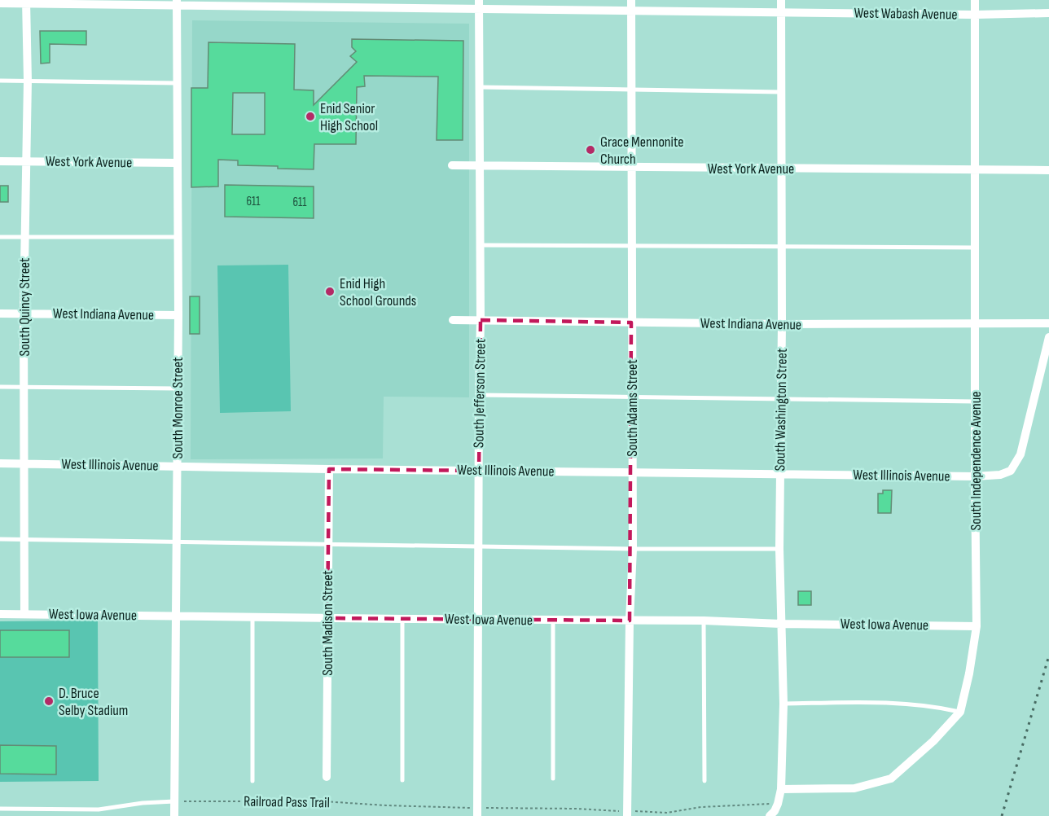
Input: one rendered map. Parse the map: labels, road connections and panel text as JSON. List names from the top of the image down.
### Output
{
  "streets": {
    "street": [
      "West Wabash Avenue",
      "West York Avenue",
      "South Quincy Street",
      "West Indiana Avenue",
      "South Jefferson Street",
      "South Monroe Street",
      "South Adams Street",
      "South Washington Street",
      "South Independence Avenue",
      "West Illinois Avenue",
      "West Iowa Avenue",
      "South Madison Street"
    ],
    "path": ["Railroad Pass Trail"]
  },
  "crossings": [
    ["West Wabash Avenue", "South Quincy Street"],
    ["West Wabash Avenue", "South Jefferson Street"],
    ["West Wabash Avenue", "South Monroe Street"],
    ["West Wabash Avenue", "South Adams Street"],
    ["West Wabash Avenue", "South Washington Street"],
    ["West Wabash Avenue", "South Independence Avenue"],
    ["West York Avenue", "South Quincy Street"],
    ["West York Avenue", "South Jefferson Street"],
    ["West York Avenue", "South Monroe Street"],
    ["West York Avenue", "South Adams Street"],
    ["West York Avenue", "South Washington Street"],
    ["West York Avenue", "South Independence Avenue"],
    ["South Quincy Street", "West Indiana Avenue"],
    ["South Quincy Street", "West Illinois Avenue"],
    ["South Quincy Street", "West Iowa Avenue"],
    ["West Indiana Avenue", "South Jefferson Street"],
    ["West Indiana Avenue", "South Monroe Street"],
    ["West Indiana Avenue", "South Adams Street"],
    ["West Indiana Avenue", "South Washington Street"],
    ["West Indiana Avenue", "South Independence Avenue"],
    ["South Jefferson Street", "West Illinois Avenue"],
    ["South Jefferson Street", "West Iowa Avenue"],
    ["South Jefferson Street", "Railroad Pass Trail"],
    ["South Monroe Street", "West Illinois Avenue"],
    ["South Monroe Street", "West Iowa Avenue"],
    ["South Monroe Street", "Railroad Pass Trail"],
    ["South Adams Street", "West Illinois Avenue"],
    ["South Adams Street", "West Iowa Avenue"],
    ["South Adams Street", "Railroad Pass Trail"],
    ["South Washington Street", "South Independence Avenue"],
    ["South Washington Street", "West Illinois Avenue"],
    ["South Washington Street", "West Iowa Avenue"],
    ["South Washington Street", "Railroad Pass Trail"],
    ["South Independence Avenue", "West Illinois Avenue"],
    ["South Independence Avenue", "West Iowa Avenue"],
    ["West Illinois Avenue", "South Madison Street"],
    ["West Iowa Avenue", "South Madison Street"]
  ],
  "places": [
    "Enid Senior High School",
    "Grace Mennonite Church",
    "Enid High School Grounds",
    "D. Bruce Selby Stadium"
  ],
  "house_numbers": ["611", "611"]
}
